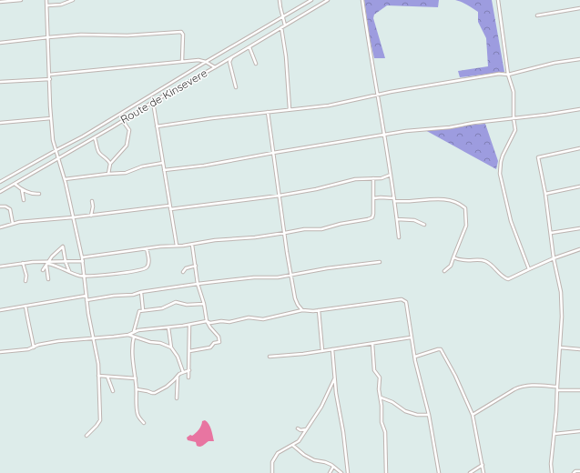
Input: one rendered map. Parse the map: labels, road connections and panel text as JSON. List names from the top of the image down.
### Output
{
  "streets": {
    "street": ["Route de Kinsevere"]
  }
}
